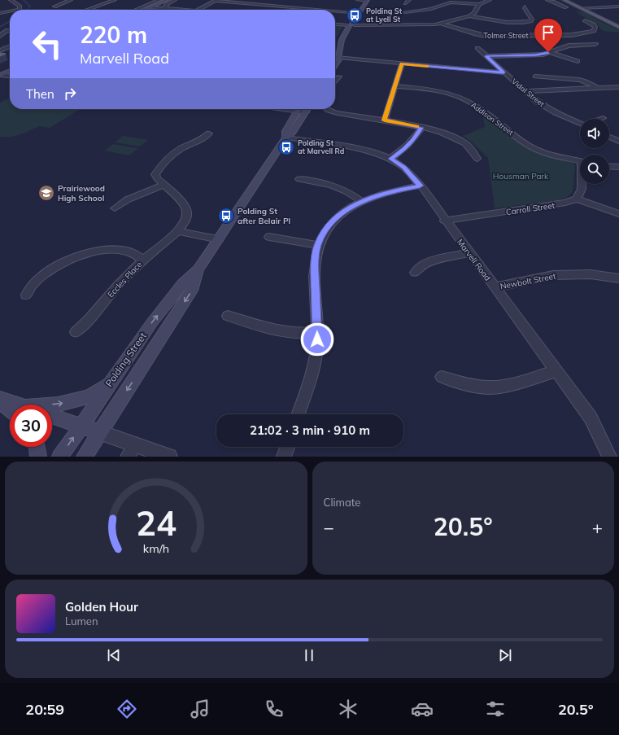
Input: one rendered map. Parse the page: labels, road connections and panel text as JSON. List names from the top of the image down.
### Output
{
  "streets": {
    "main road": ["Polding Street"],
    "street": [
      "Tolmer Street",
      "Vidal Street",
      "Addison Street",
      "Carroll Street",
      "Marvell Road",
      "Eccles Place",
      "Newbolt Street"
    ]
  },
  "crossings": [
    ["Carroll Street", "Marvell Road"],
    ["Marvell Road", "Newbolt Street"],
    ["Marvell Road", "Polding Street"]
  ],
  "parks": ["Housman Park"],
  "places": {
    "bus stop": ["Polding St at Lyell St", "Polding St at Marvell Rd", "Polding St after Belair Pl"],
    "school or university": ["Prairiewood High School"]
  },
  "page": {
    "turn": ["220 m", "Marvell Road"],
    "then": "Then",
    "limit": "30",
    "trip": "21:02 · 3 min · 910 m",
    "tile": "Climate",
    "heat": ["−", "20.5°", "+"],
    "song": ["Golden Hour", "Lumen"],
    "tabs": ["20:59", "20.5°"],
    "gauge": ["24", "km/h"]
  }
}
